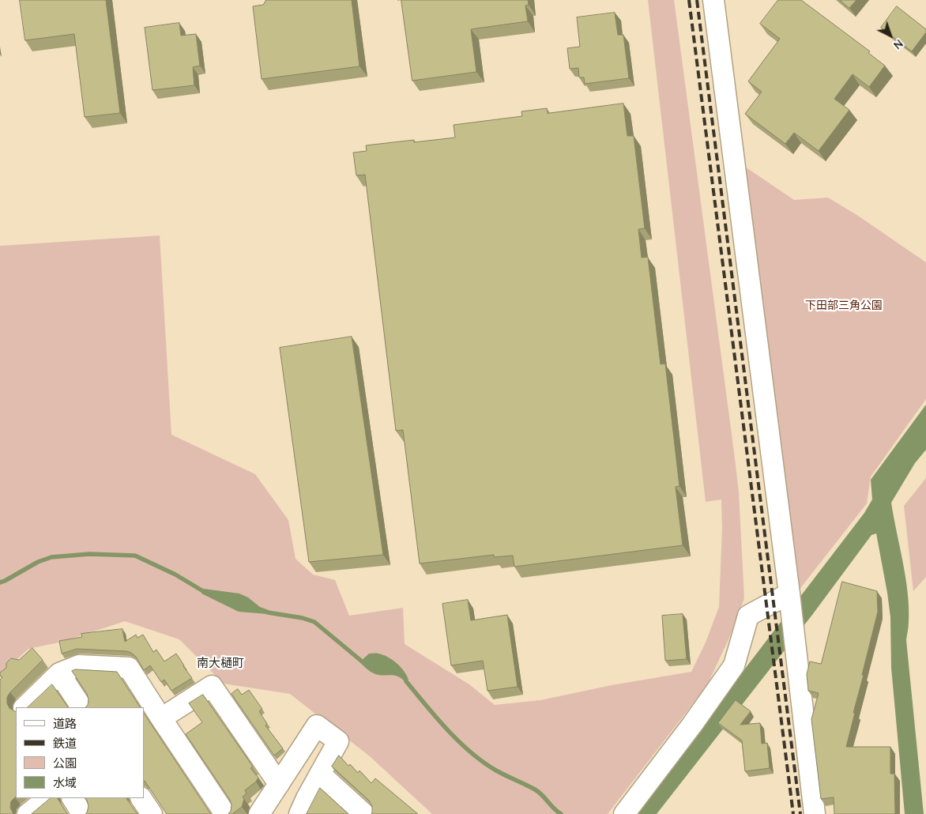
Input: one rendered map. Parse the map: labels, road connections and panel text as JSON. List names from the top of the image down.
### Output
{
  "districts": ["南大樋町"],
  "parks": ["下田部三角公園"],
  "legend": [
    "道路",
    "鉄道",
    "公園",
    "水域"
  ],
  "north": "bottom right"
}
